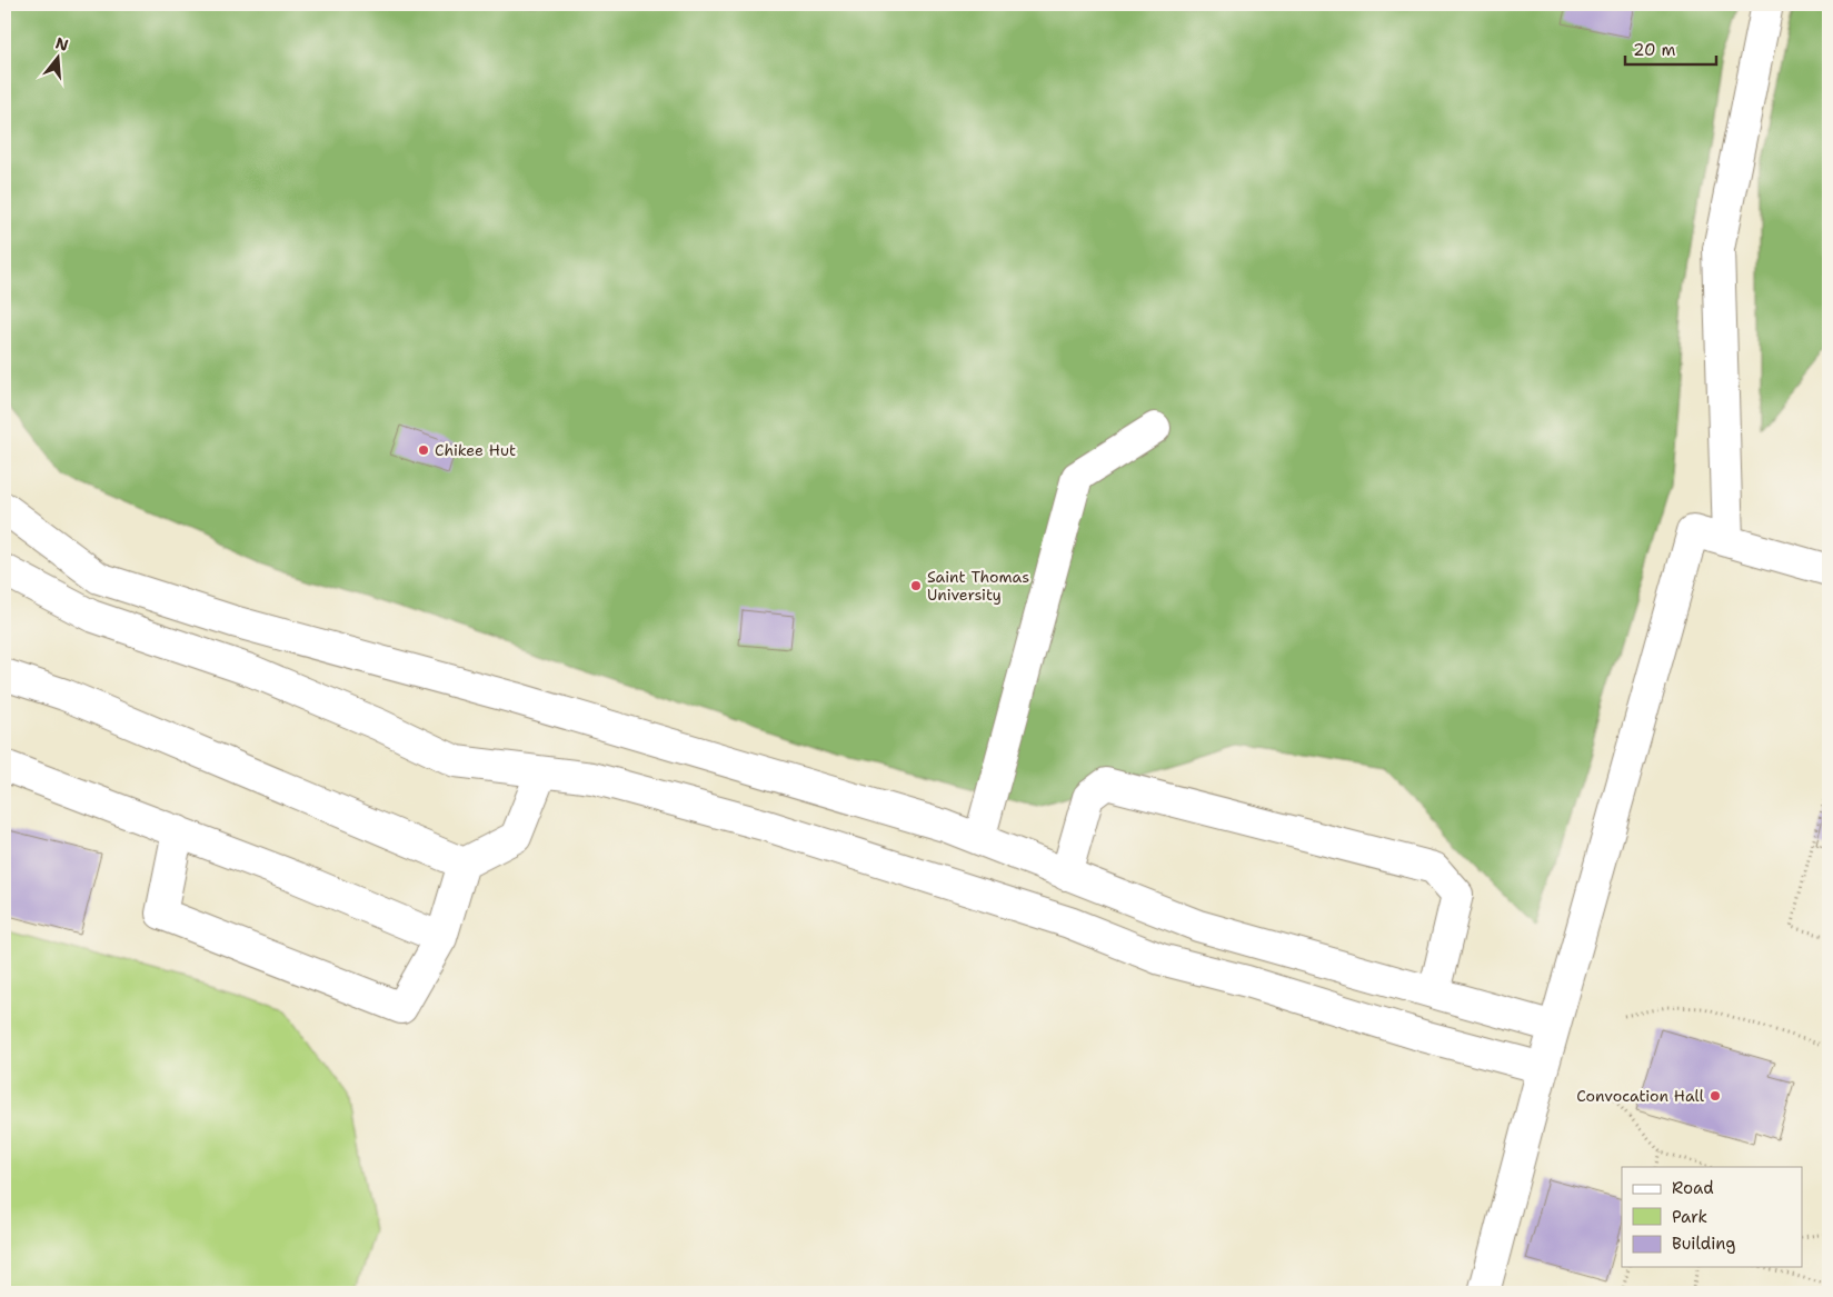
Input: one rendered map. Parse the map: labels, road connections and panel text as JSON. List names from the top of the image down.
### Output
{
  "places": ["Chikee Hut", "Saint Thomas University", "Convocation Hall"],
  "legend": ["Road", "Park", "Building"],
  "scale_bar": "20 m",
  "north": "top"
}
